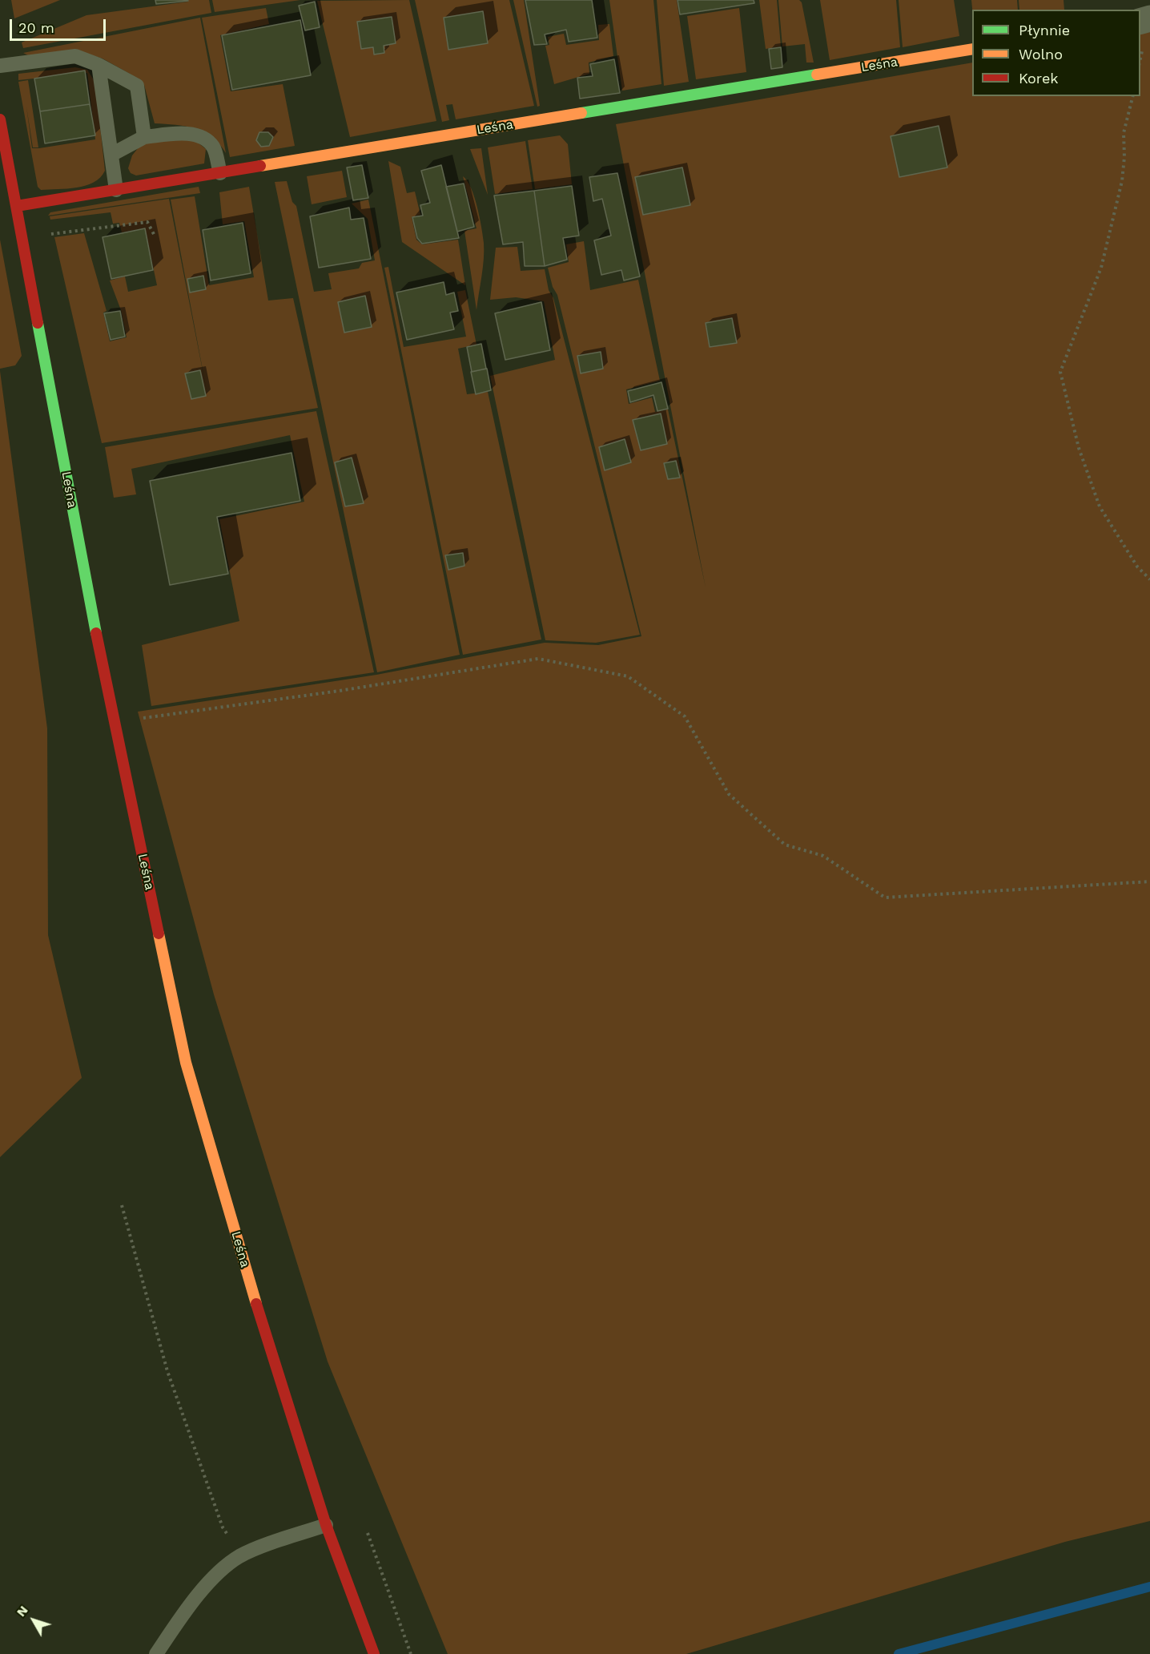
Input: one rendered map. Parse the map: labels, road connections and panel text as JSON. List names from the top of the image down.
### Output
{
  "streets": {
    "street": ["Leśna"]
  },
  "legend": ["Płynnie", "Wolno", "Korek"],
  "scale_bar": "20 m",
  "north": "top left"
}
